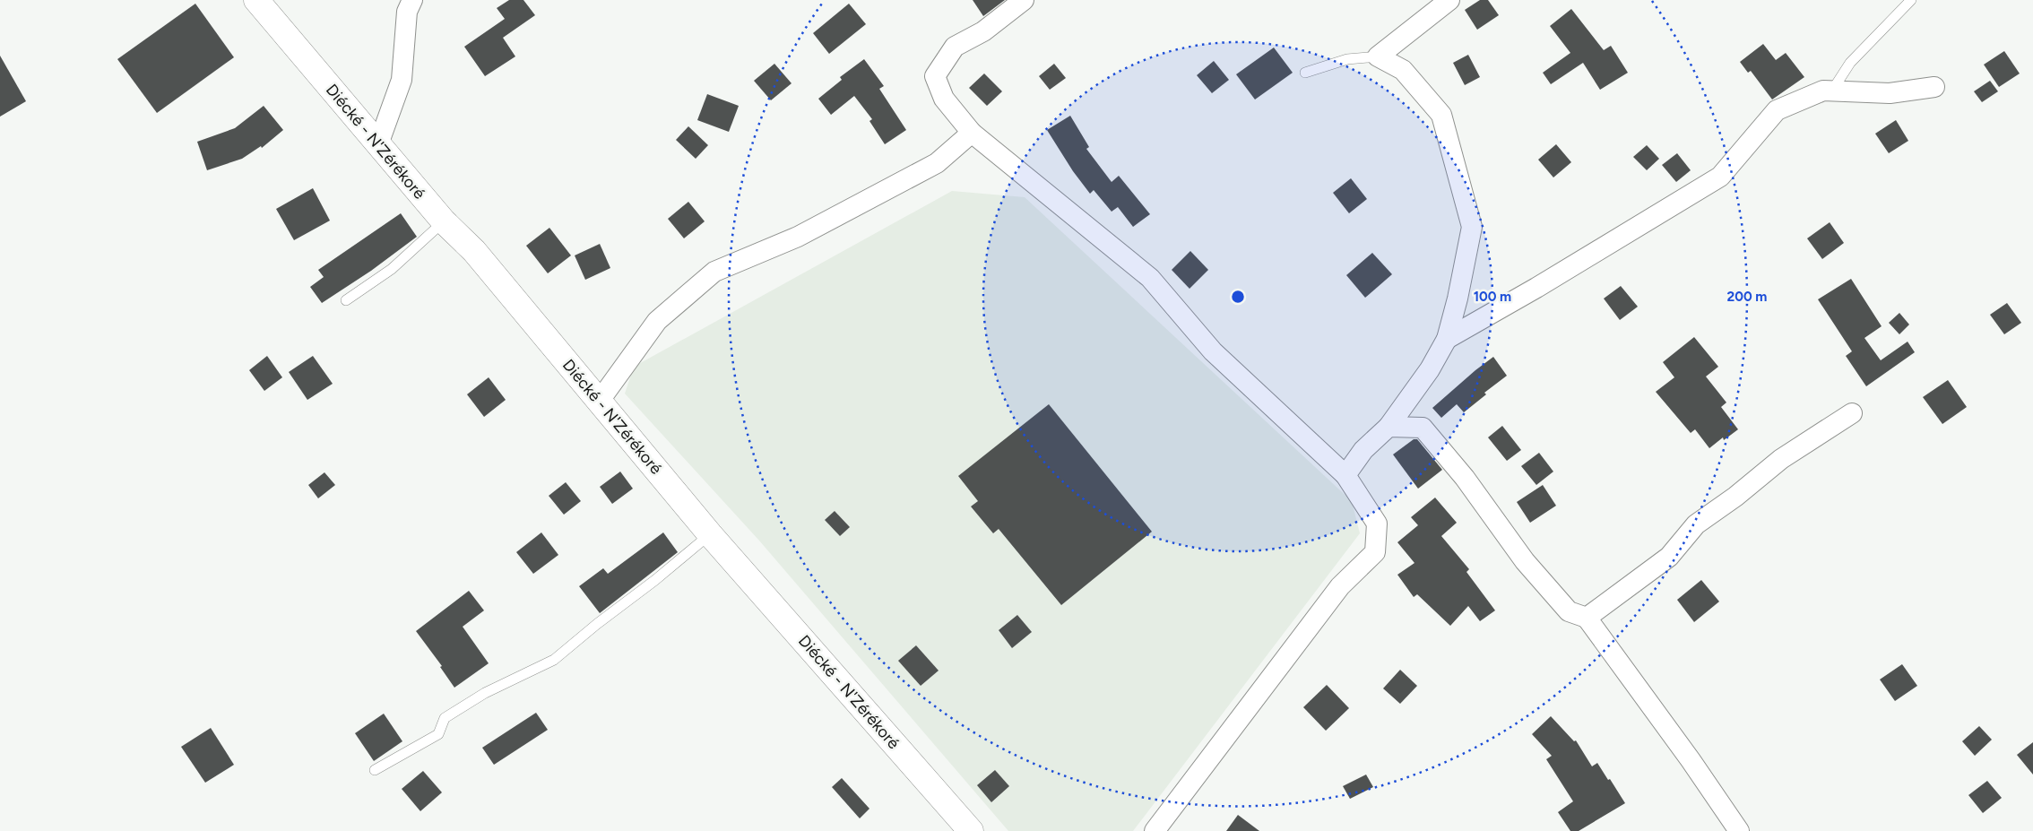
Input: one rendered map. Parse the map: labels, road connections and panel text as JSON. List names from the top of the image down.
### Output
{
  "streets": {
    "highway": ["Diécké - N'Zérékoré"]
  },
  "rings": ["100 m", "200 m"]
}
